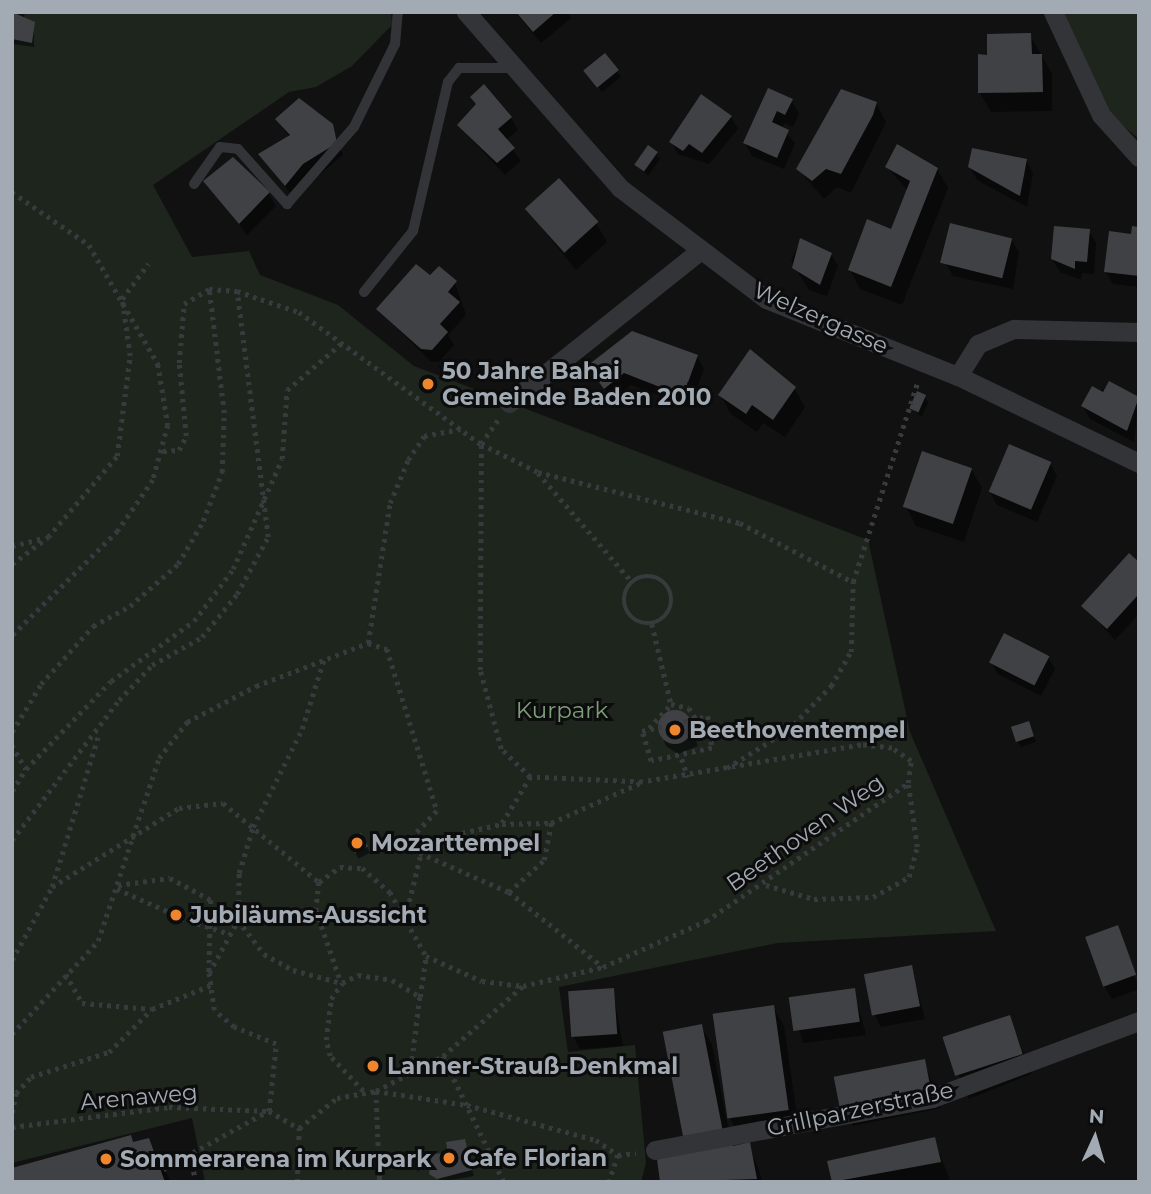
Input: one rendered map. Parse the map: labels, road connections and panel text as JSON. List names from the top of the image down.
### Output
{
  "streets": {
    "street": ["Welzergasse", "Grillparzerstraße"],
    "path": ["Beethoven Weg", "Arenaweg"]
  },
  "parks": ["Kurpark"],
  "places": [
    "50 Jahre Bahai Gemeinde Baden 2010",
    "Beethoventempel",
    "Mozarttempel",
    "Jubiläums-Aussicht",
    "Lanner-Strauß-Denkmal",
    "Cafe Florian",
    "Sommerarena im Kurpark"
  ],
  "north": "top"
}
